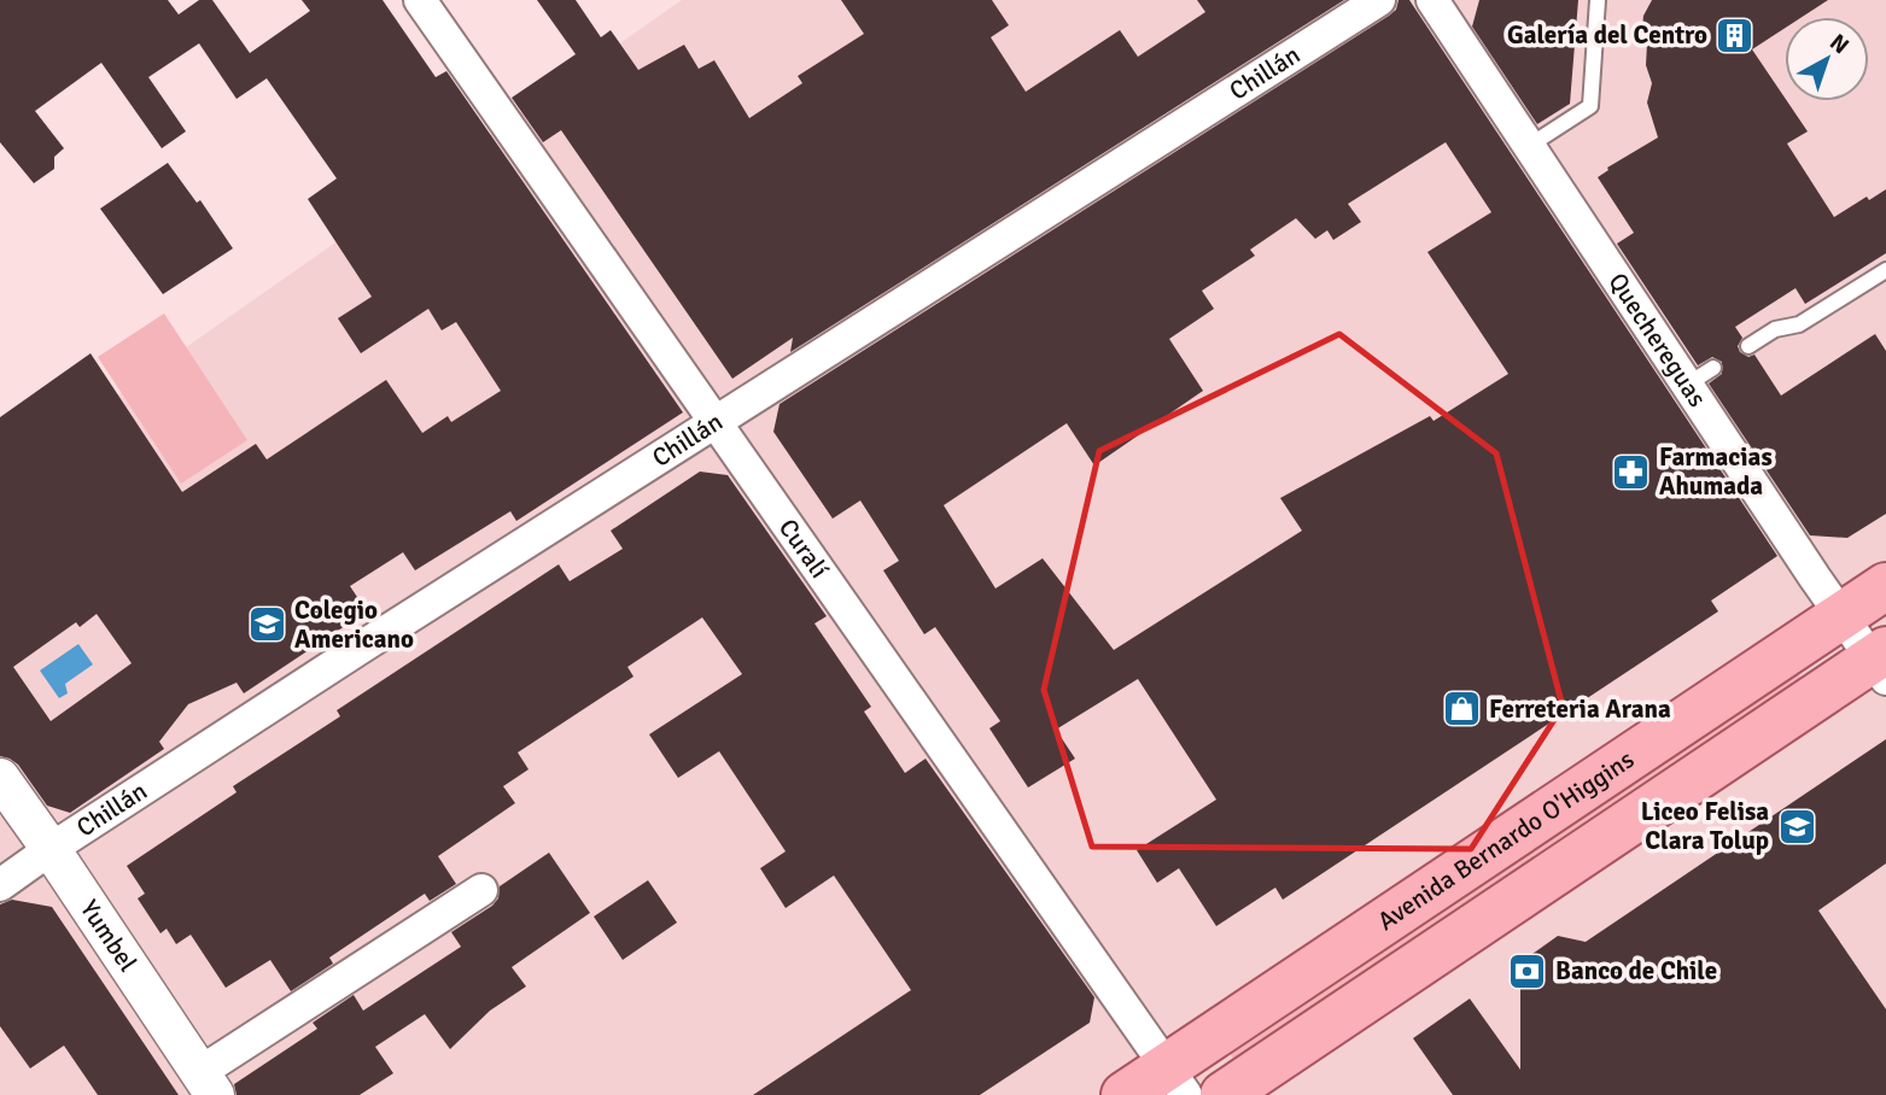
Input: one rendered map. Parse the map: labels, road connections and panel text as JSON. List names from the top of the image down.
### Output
{
  "streets": {
    "main road": ["Avenida Bernardo O'Higgins"],
    "street": [
      "Chillán",
      "Quechereguas",
      "Curalí",
      "Yumbel"
    ]
  },
  "crossings": [
    ["Chillán", "Curalí"],
    ["Chillán", "Yumbel"],
    ["Quechereguas", "Avenida Bernardo O'Higgins"],
    ["Curalí", "Avenida Bernardo O'Higgins"]
  ],
  "places": {
    "building": ["Galería del Centro"],
    "pharmacy": ["Farmacias Ahumada"],
    "school or university": ["Colegio Americano", "Liceo Felisa Clara Tolup"],
    "shop": ["Ferreteria Arana"],
    "bank": ["Banco de Chile"]
  },
  "north": "top right"
}
